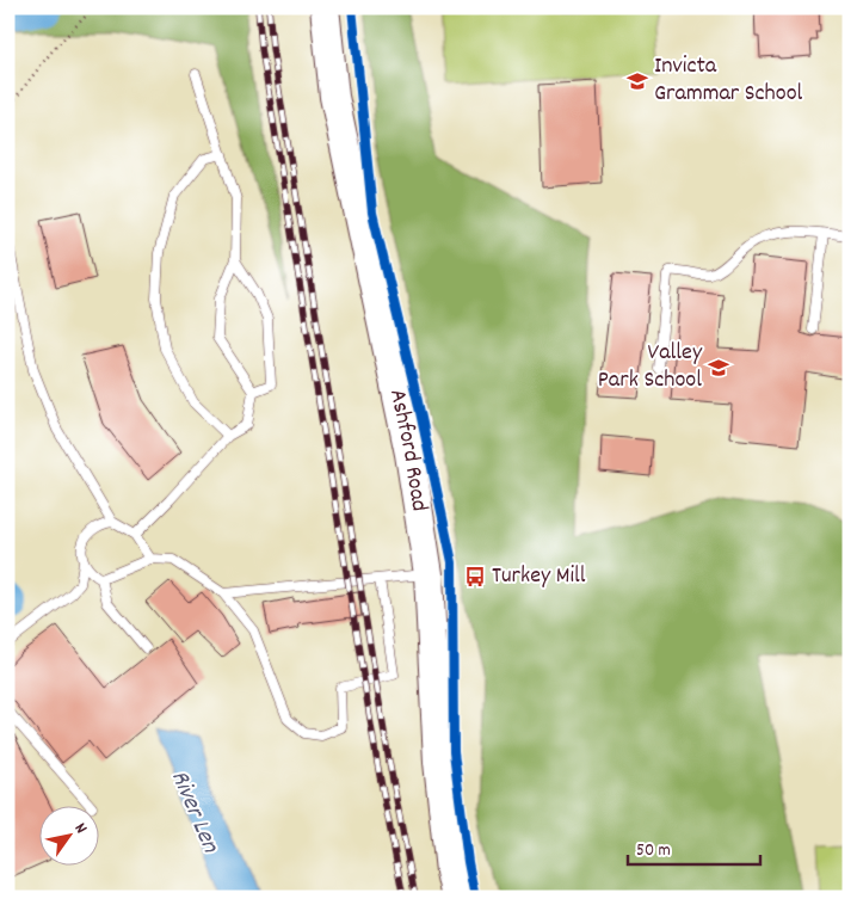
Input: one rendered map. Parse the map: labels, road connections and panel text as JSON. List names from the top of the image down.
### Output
{
  "streets": {
    "main road": ["Ashford Road"]
  },
  "water": ["River Len"],
  "places": {
    "school or university": ["Invicta Grammar School", "Valley Park School"],
    "bus stop": ["Turkey Mill"]
  },
  "scale_bar": "50 m",
  "north": "top right"
}
